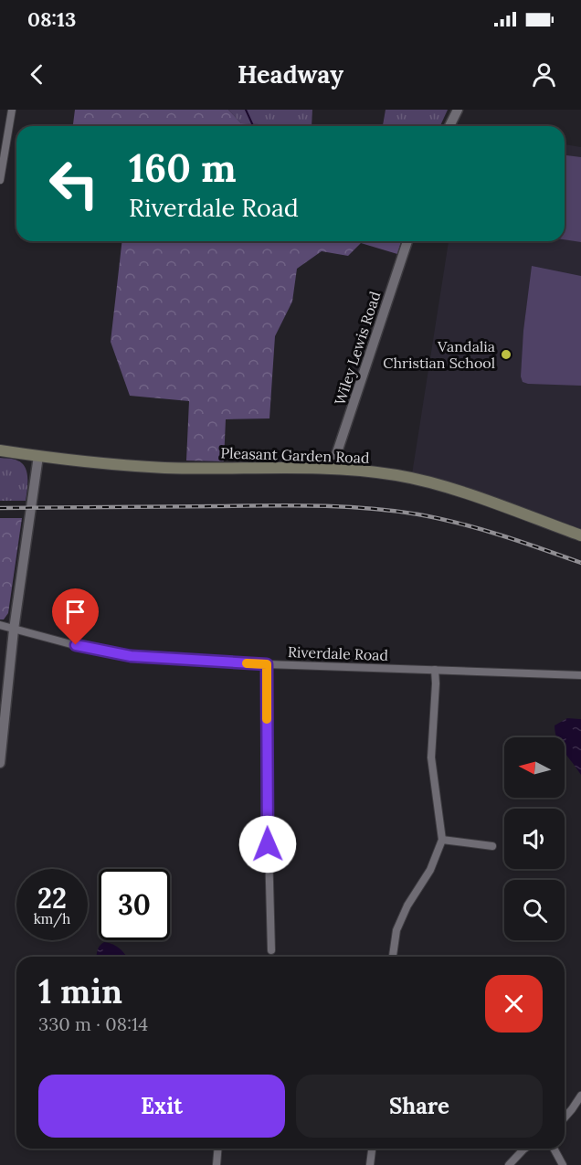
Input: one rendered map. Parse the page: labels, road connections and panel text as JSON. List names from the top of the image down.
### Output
{
  "streets": {
    "main road": ["Pleasant Garden Road"],
    "street": ["Wiley Lewis Road", "Riverdale Road"]
  },
  "crossings": [
    ["Wiley Lewis Road", "Pleasant Garden Road"]
  ],
  "places": ["Vandalia Christian School"],
  "north": "left",
  "page": {
    "status": "08:13",
    "header": "Headway",
    "turn": ["160 m", "Riverdale Road"],
    "speed": "22 km/h",
    "limit": "30",
    "heading": ["1 min", "330 m · 08:14"],
    "buttons": ["Exit", "Share"]
  }
}
